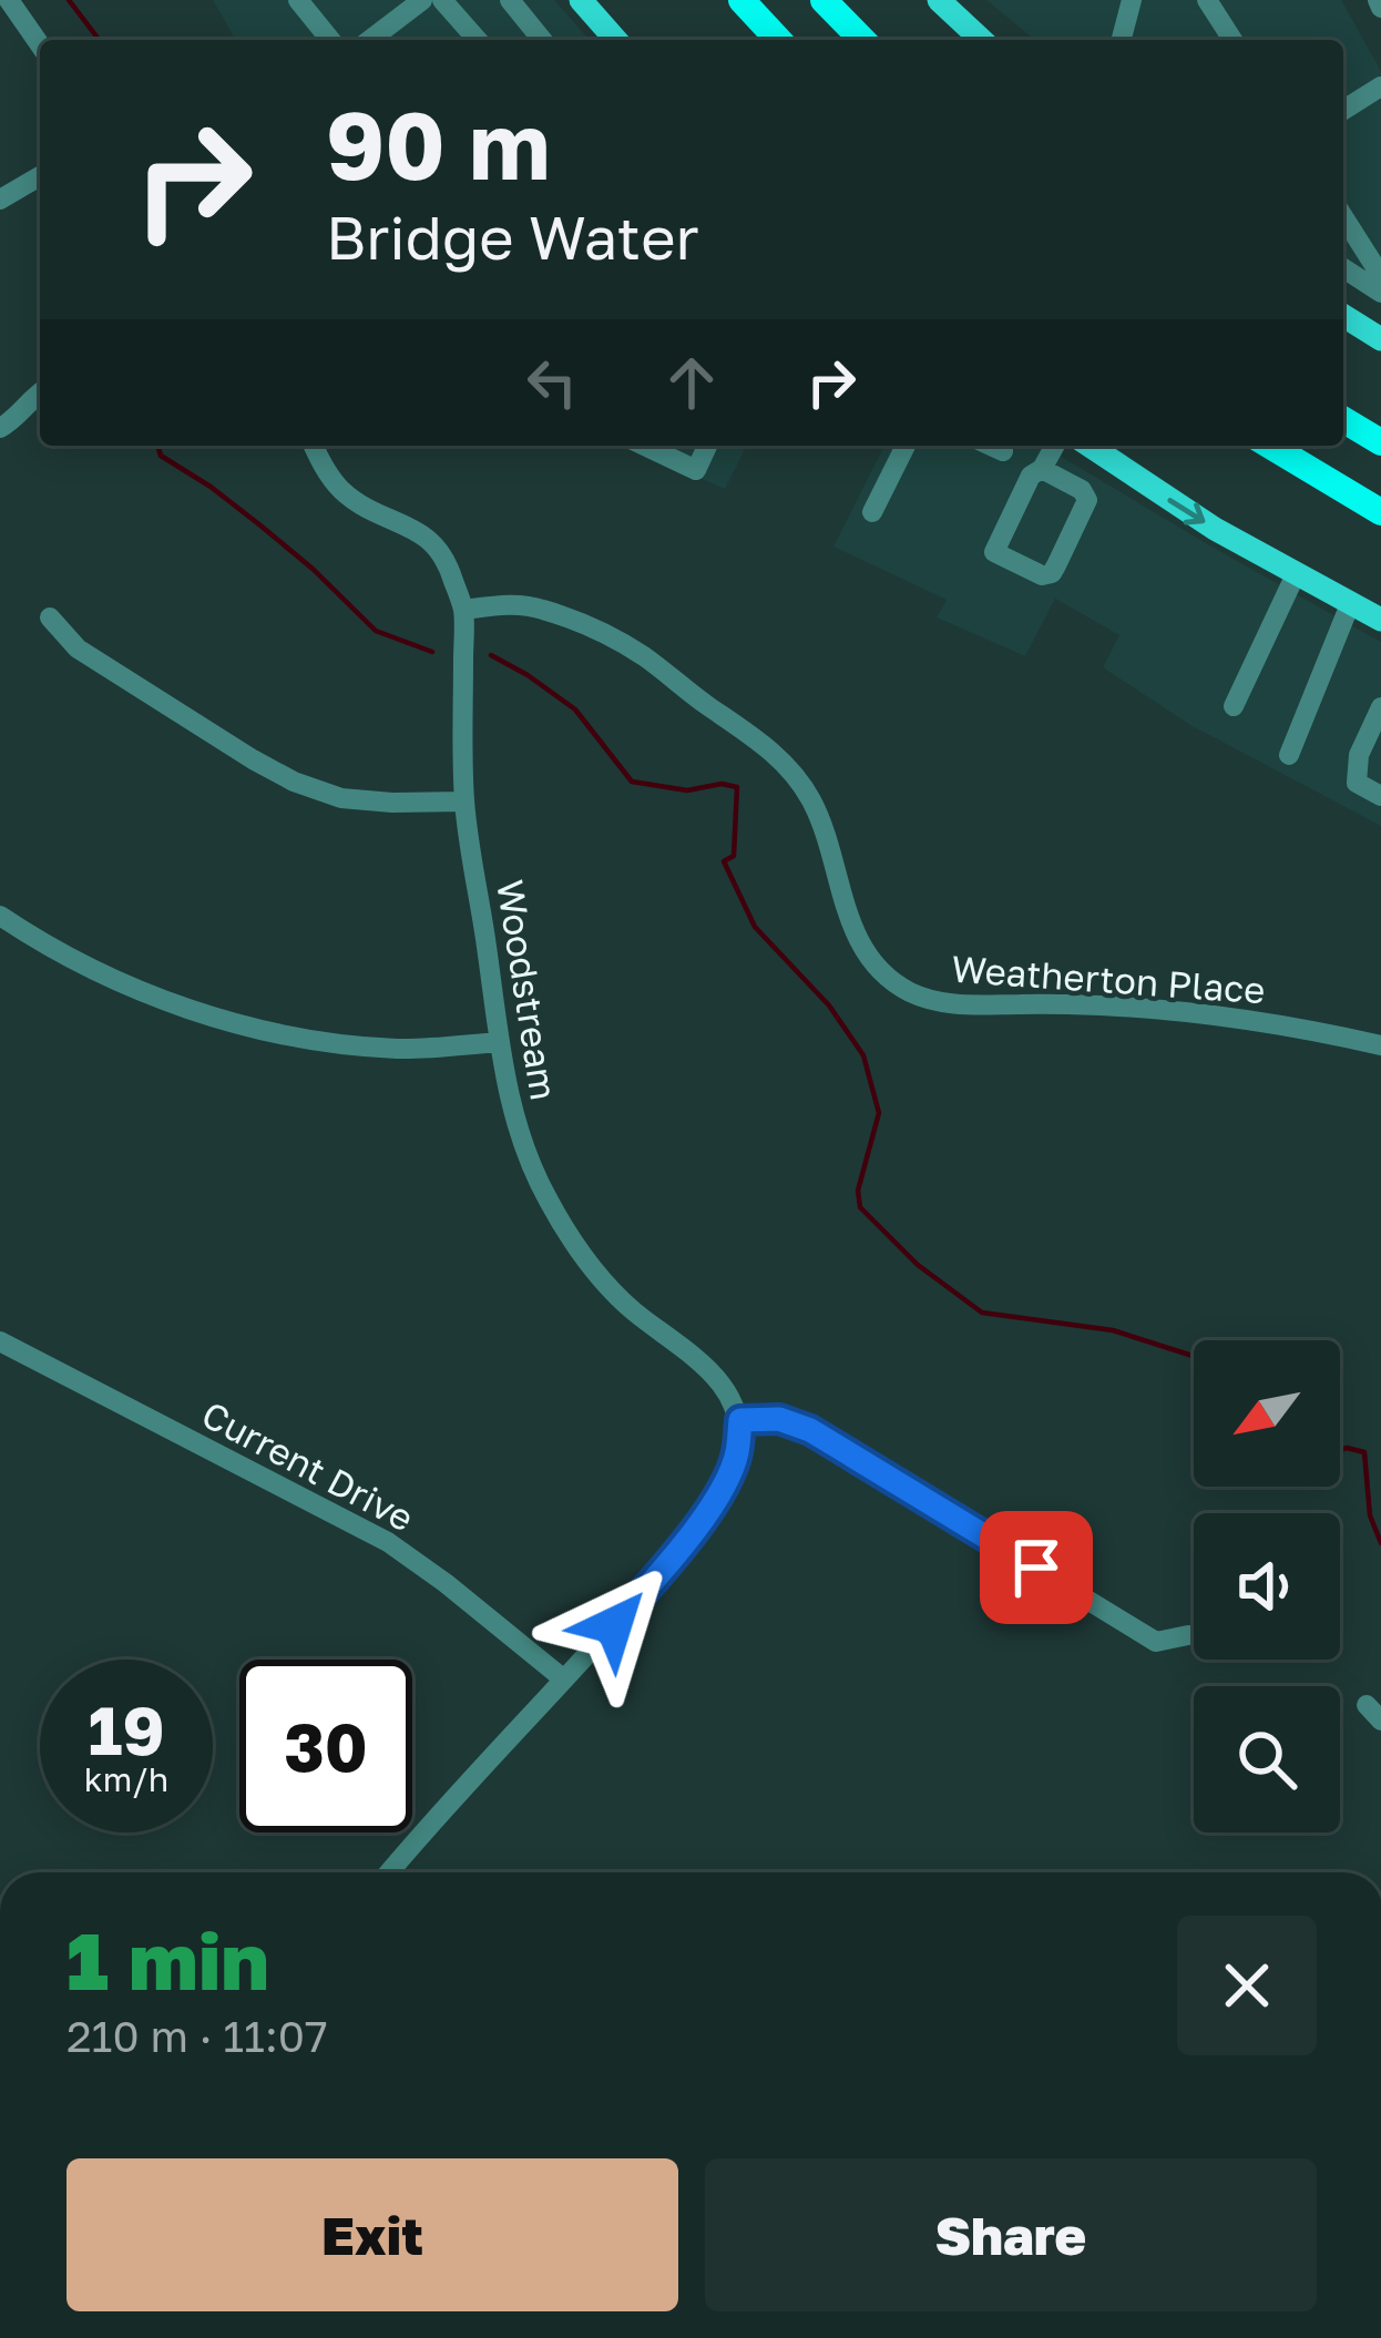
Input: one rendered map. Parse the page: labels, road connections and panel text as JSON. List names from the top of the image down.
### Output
{
  "streets": {
    "street": ["Weatherton Place", "Woodstream", "Current Drive"]
  },
  "crossings": [
    ["Weatherton Place", "Woodstream"]
  ],
  "north": "bottom left",
  "page": {
    "turn": ["90 m", "Bridge Water"],
    "speed": "19 km/h",
    "limit": "30",
    "heading": ["1 min", "210 m · 11:07"],
    "buttons": ["Exit", "Share"]
  }
}
